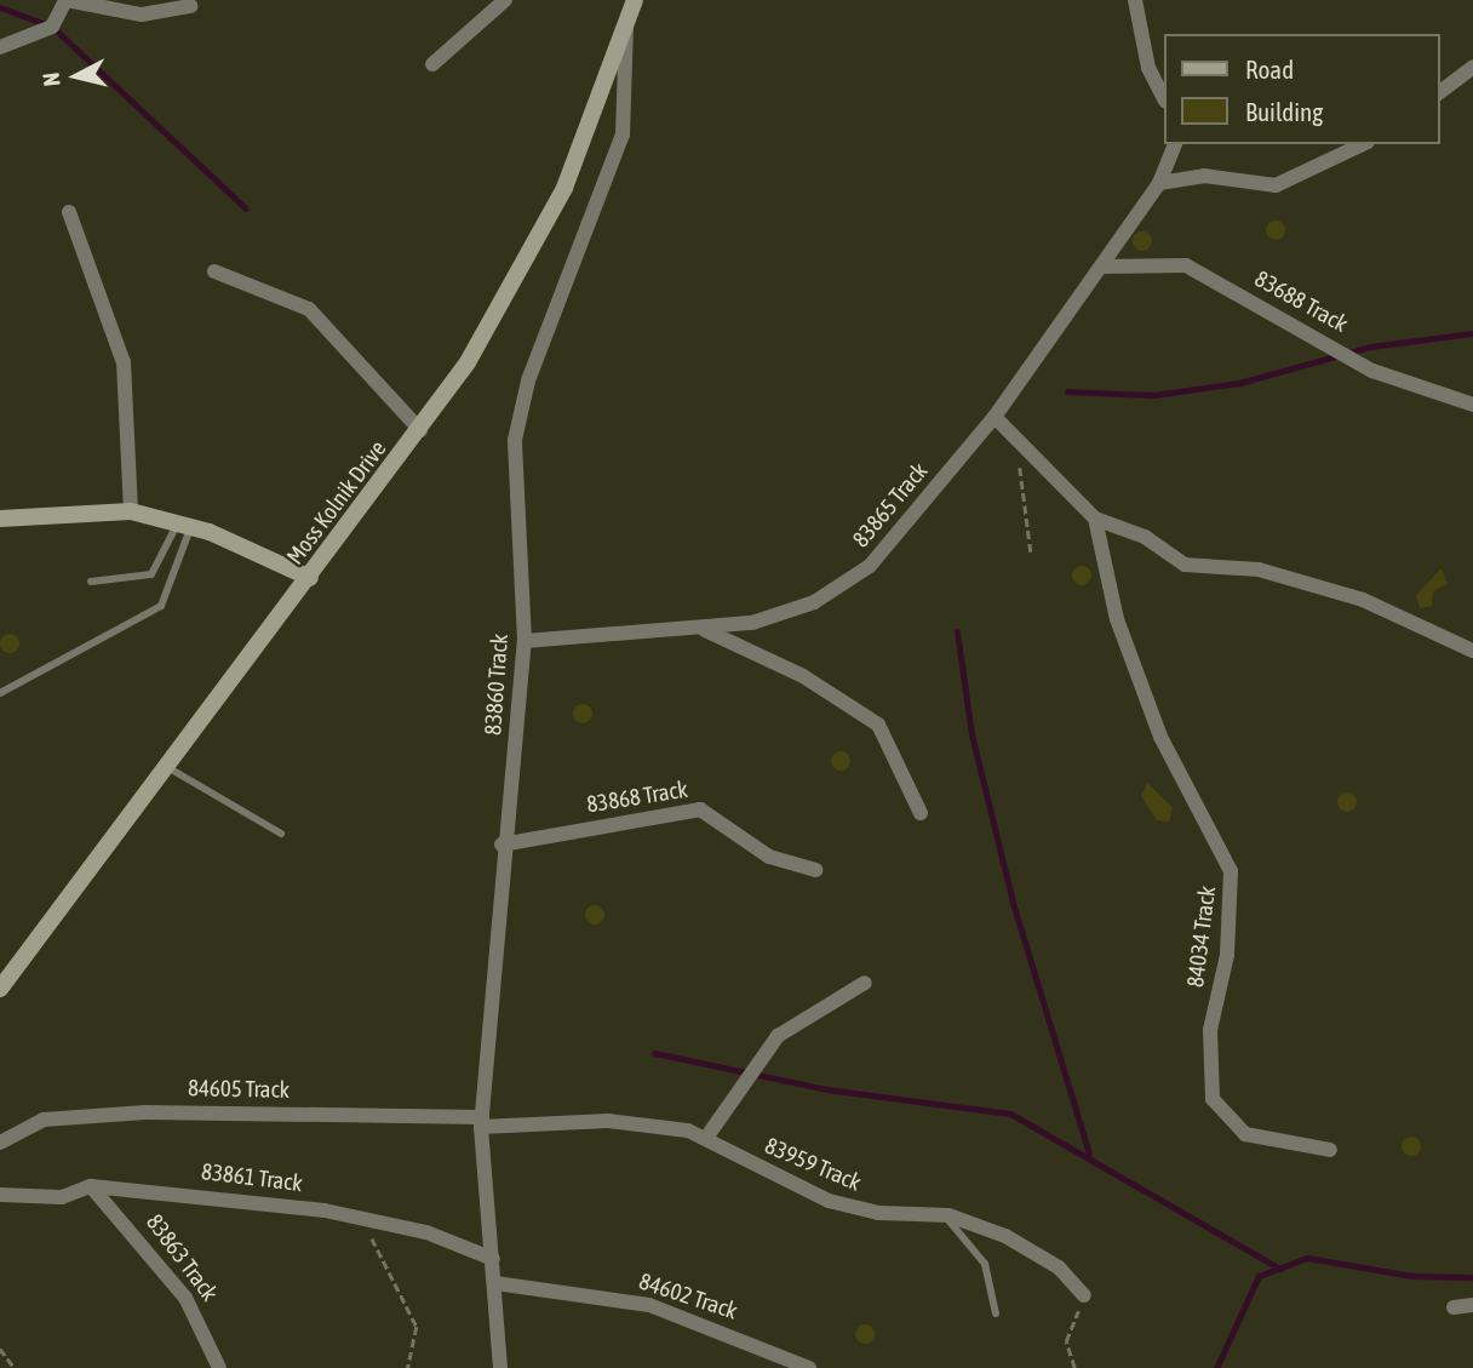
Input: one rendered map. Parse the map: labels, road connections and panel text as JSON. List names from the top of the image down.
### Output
{
  "streets": {
    "main road": ["Moss Kolnik Drive"],
    "street": [
      "83688 Track",
      "83865 Track",
      "83860 Track",
      "83868 Track",
      "84034 Track",
      "84605 Track",
      "83959 Track",
      "83861 Track",
      "83863 Track",
      "84602 Track"
    ]
  },
  "crossings": [
    ["83688 Track", "83865 Track"],
    ["Moss Kolnik Drive", "83860 Track"],
    ["83865 Track", "83860 Track"],
    ["83860 Track", "83868 Track"],
    ["83860 Track", "84605 Track"],
    ["83860 Track", "83959 Track"],
    ["83860 Track", "83861 Track"],
    ["83860 Track", "84602 Track"],
    ["84605 Track", "83959 Track"],
    ["83861 Track", "83863 Track"]
  ],
  "legend": ["Road", "Building"],
  "north": "left"
}
